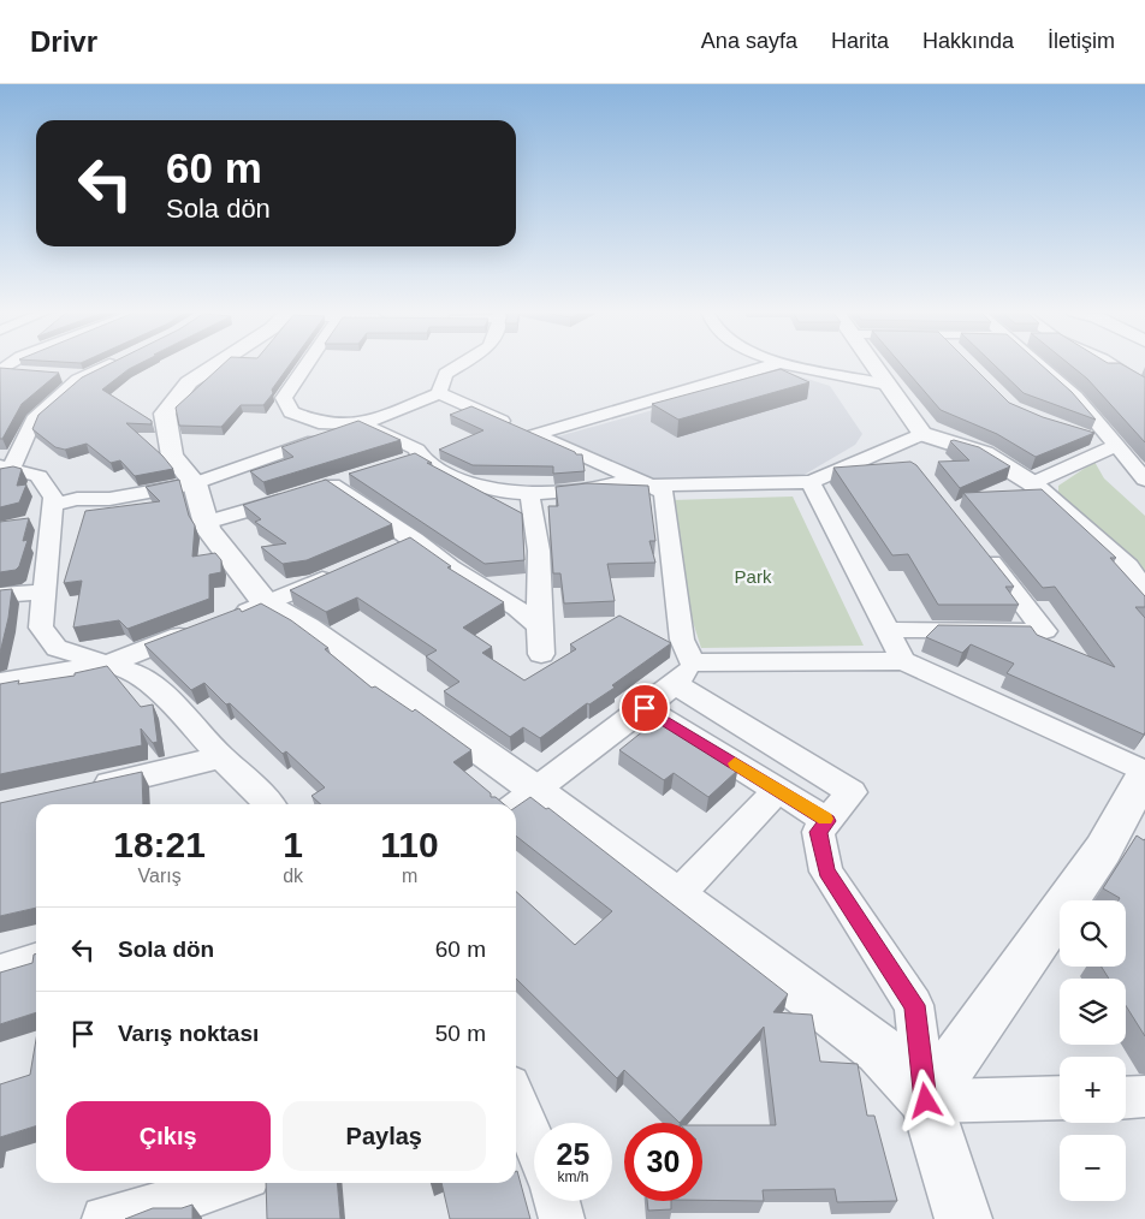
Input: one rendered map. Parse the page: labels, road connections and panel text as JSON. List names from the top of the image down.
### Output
{
  "parks": ["Park"],
  "page": {
    "header": "Drivr",
    "nav": [
      "Ana sayfa",
      "Harita",
      "Hakkında",
      "İletişim"
    ],
    "turn": ["60 m", "Sola dön"],
    "eta": [
      "18:21",
      "Varış",
      "1",
      "dk",
      "110",
      "m"
    ],
    "map_buttons": ["+", "−"],
    "list": [
      {
        "name": "Sola dön",
        "value": "60 m"
      },
      {
        "name": "Varış noktası",
        "value": "50 m"
      }
    ],
    "buttons": ["Çıkış", "Paylaş"],
    "speed": "25 km/h",
    "limit": "30"
  }
}
